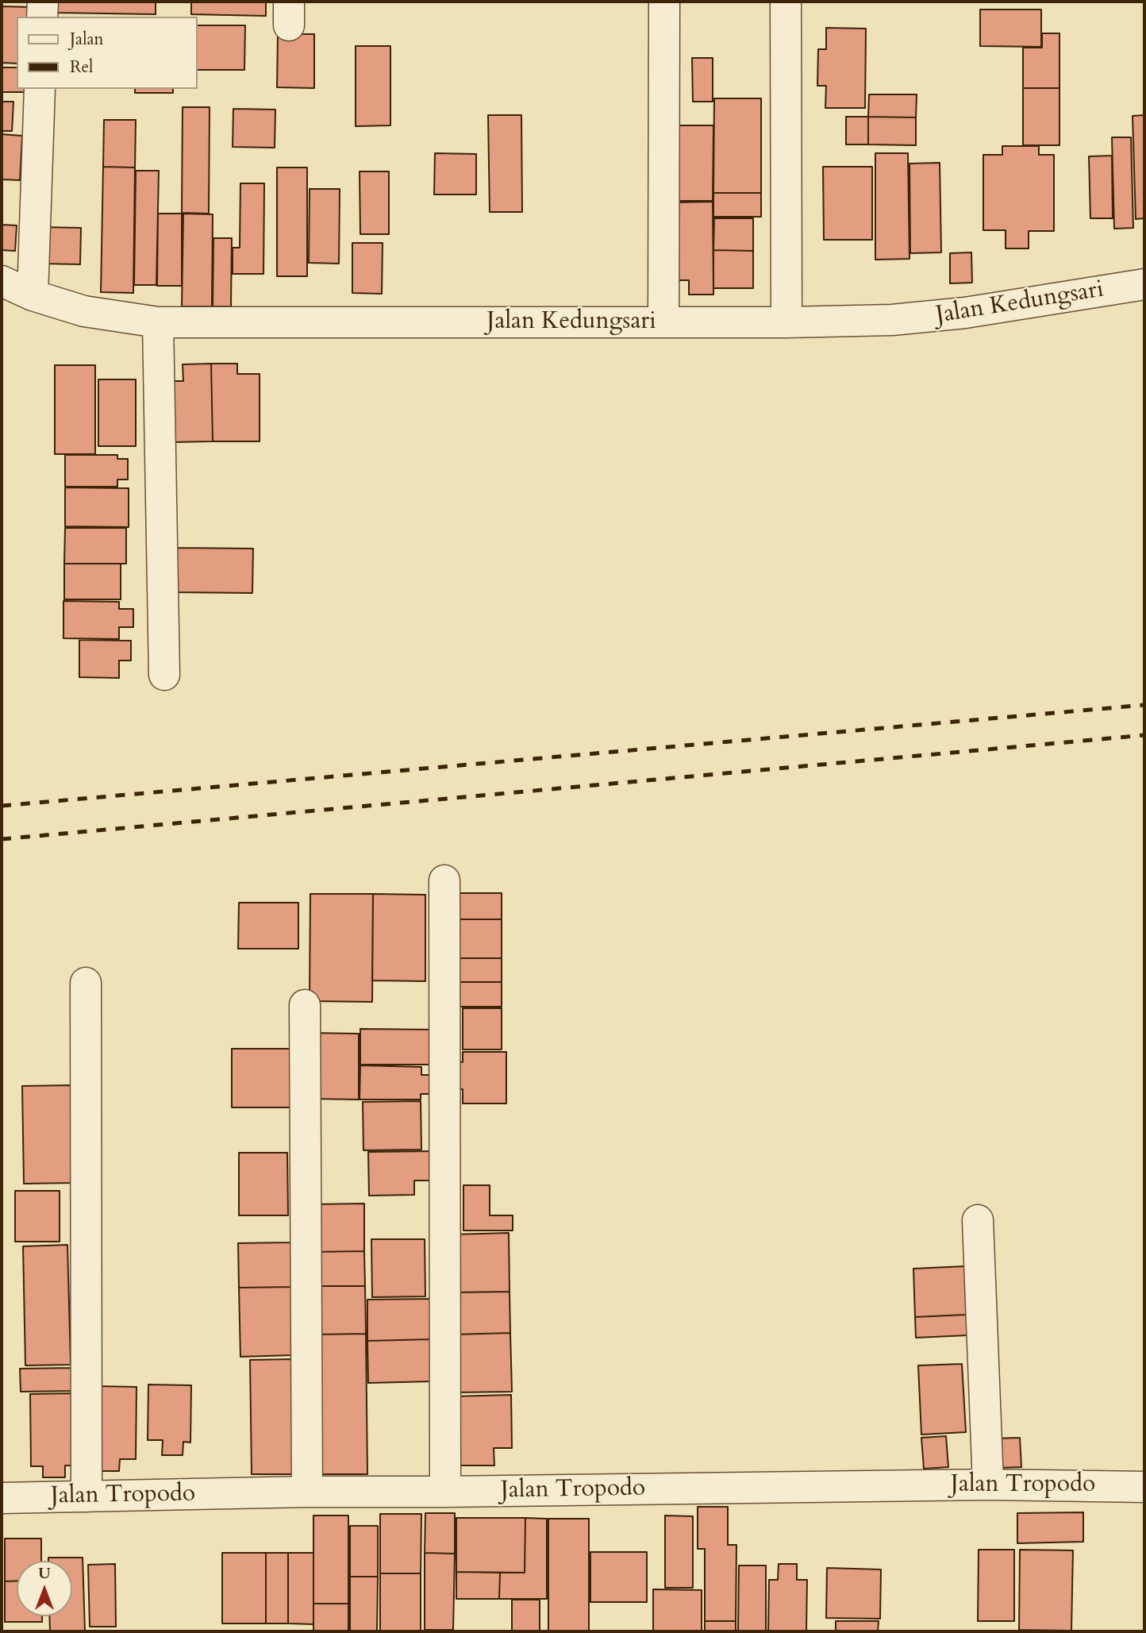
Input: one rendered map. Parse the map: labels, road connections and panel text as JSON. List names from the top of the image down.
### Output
{
  "streets": {
    "street": ["Jalan Kedungsari", "Jalan Tropodo"]
  },
  "legend": ["Jalan", "Rel"],
  "north": "top"
}
